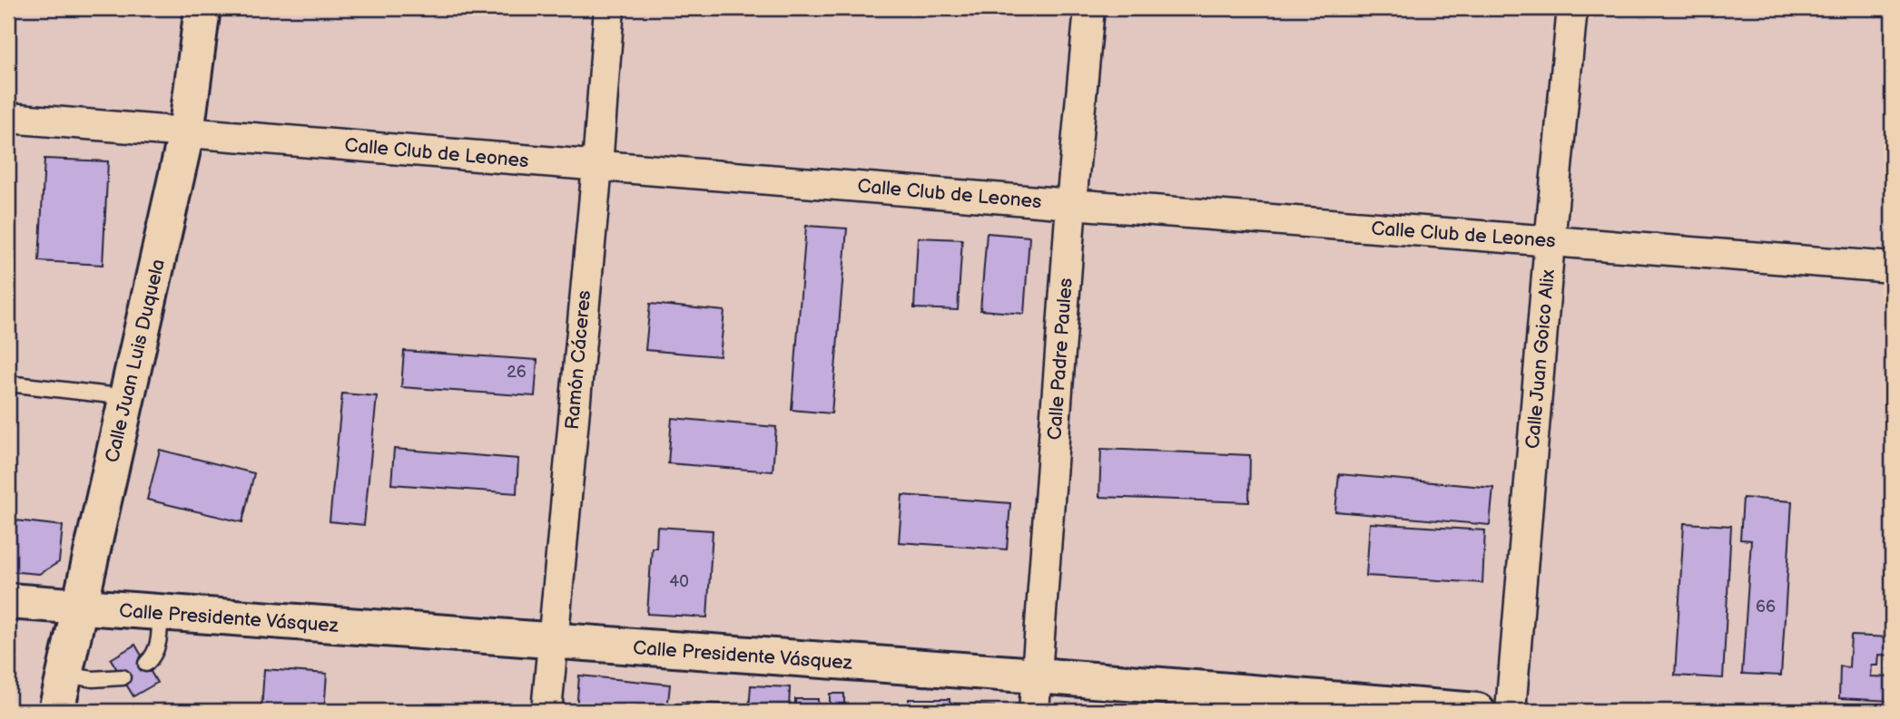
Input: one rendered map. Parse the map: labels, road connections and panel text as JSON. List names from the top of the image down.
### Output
{
  "streets": {
    "street": [
      "Calle Club de Leones",
      "Calle Padre Paules",
      "Calle Juan Goico Alix",
      "Ramón Cáceres",
      "Calle Juan Luis Duquela",
      "Calle Presidente Vásquez"
    ]
  },
  "crossings": [
    ["Calle Club de Leones", "Calle Padre Paules"],
    ["Calle Club de Leones", "Calle Juan Goico Alix"],
    ["Calle Club de Leones", "Ramón Cáceres"],
    ["Calle Club de Leones", "Calle Juan Luis Duquela"],
    ["Calle Padre Paules", "Calle Presidente Vásquez"],
    ["Ramón Cáceres", "Calle Presidente Vásquez"],
    ["Calle Juan Luis Duquela", "Calle Presidente Vásquez"]
  ],
  "house_numbers": ["26", "40", "66"]
}
